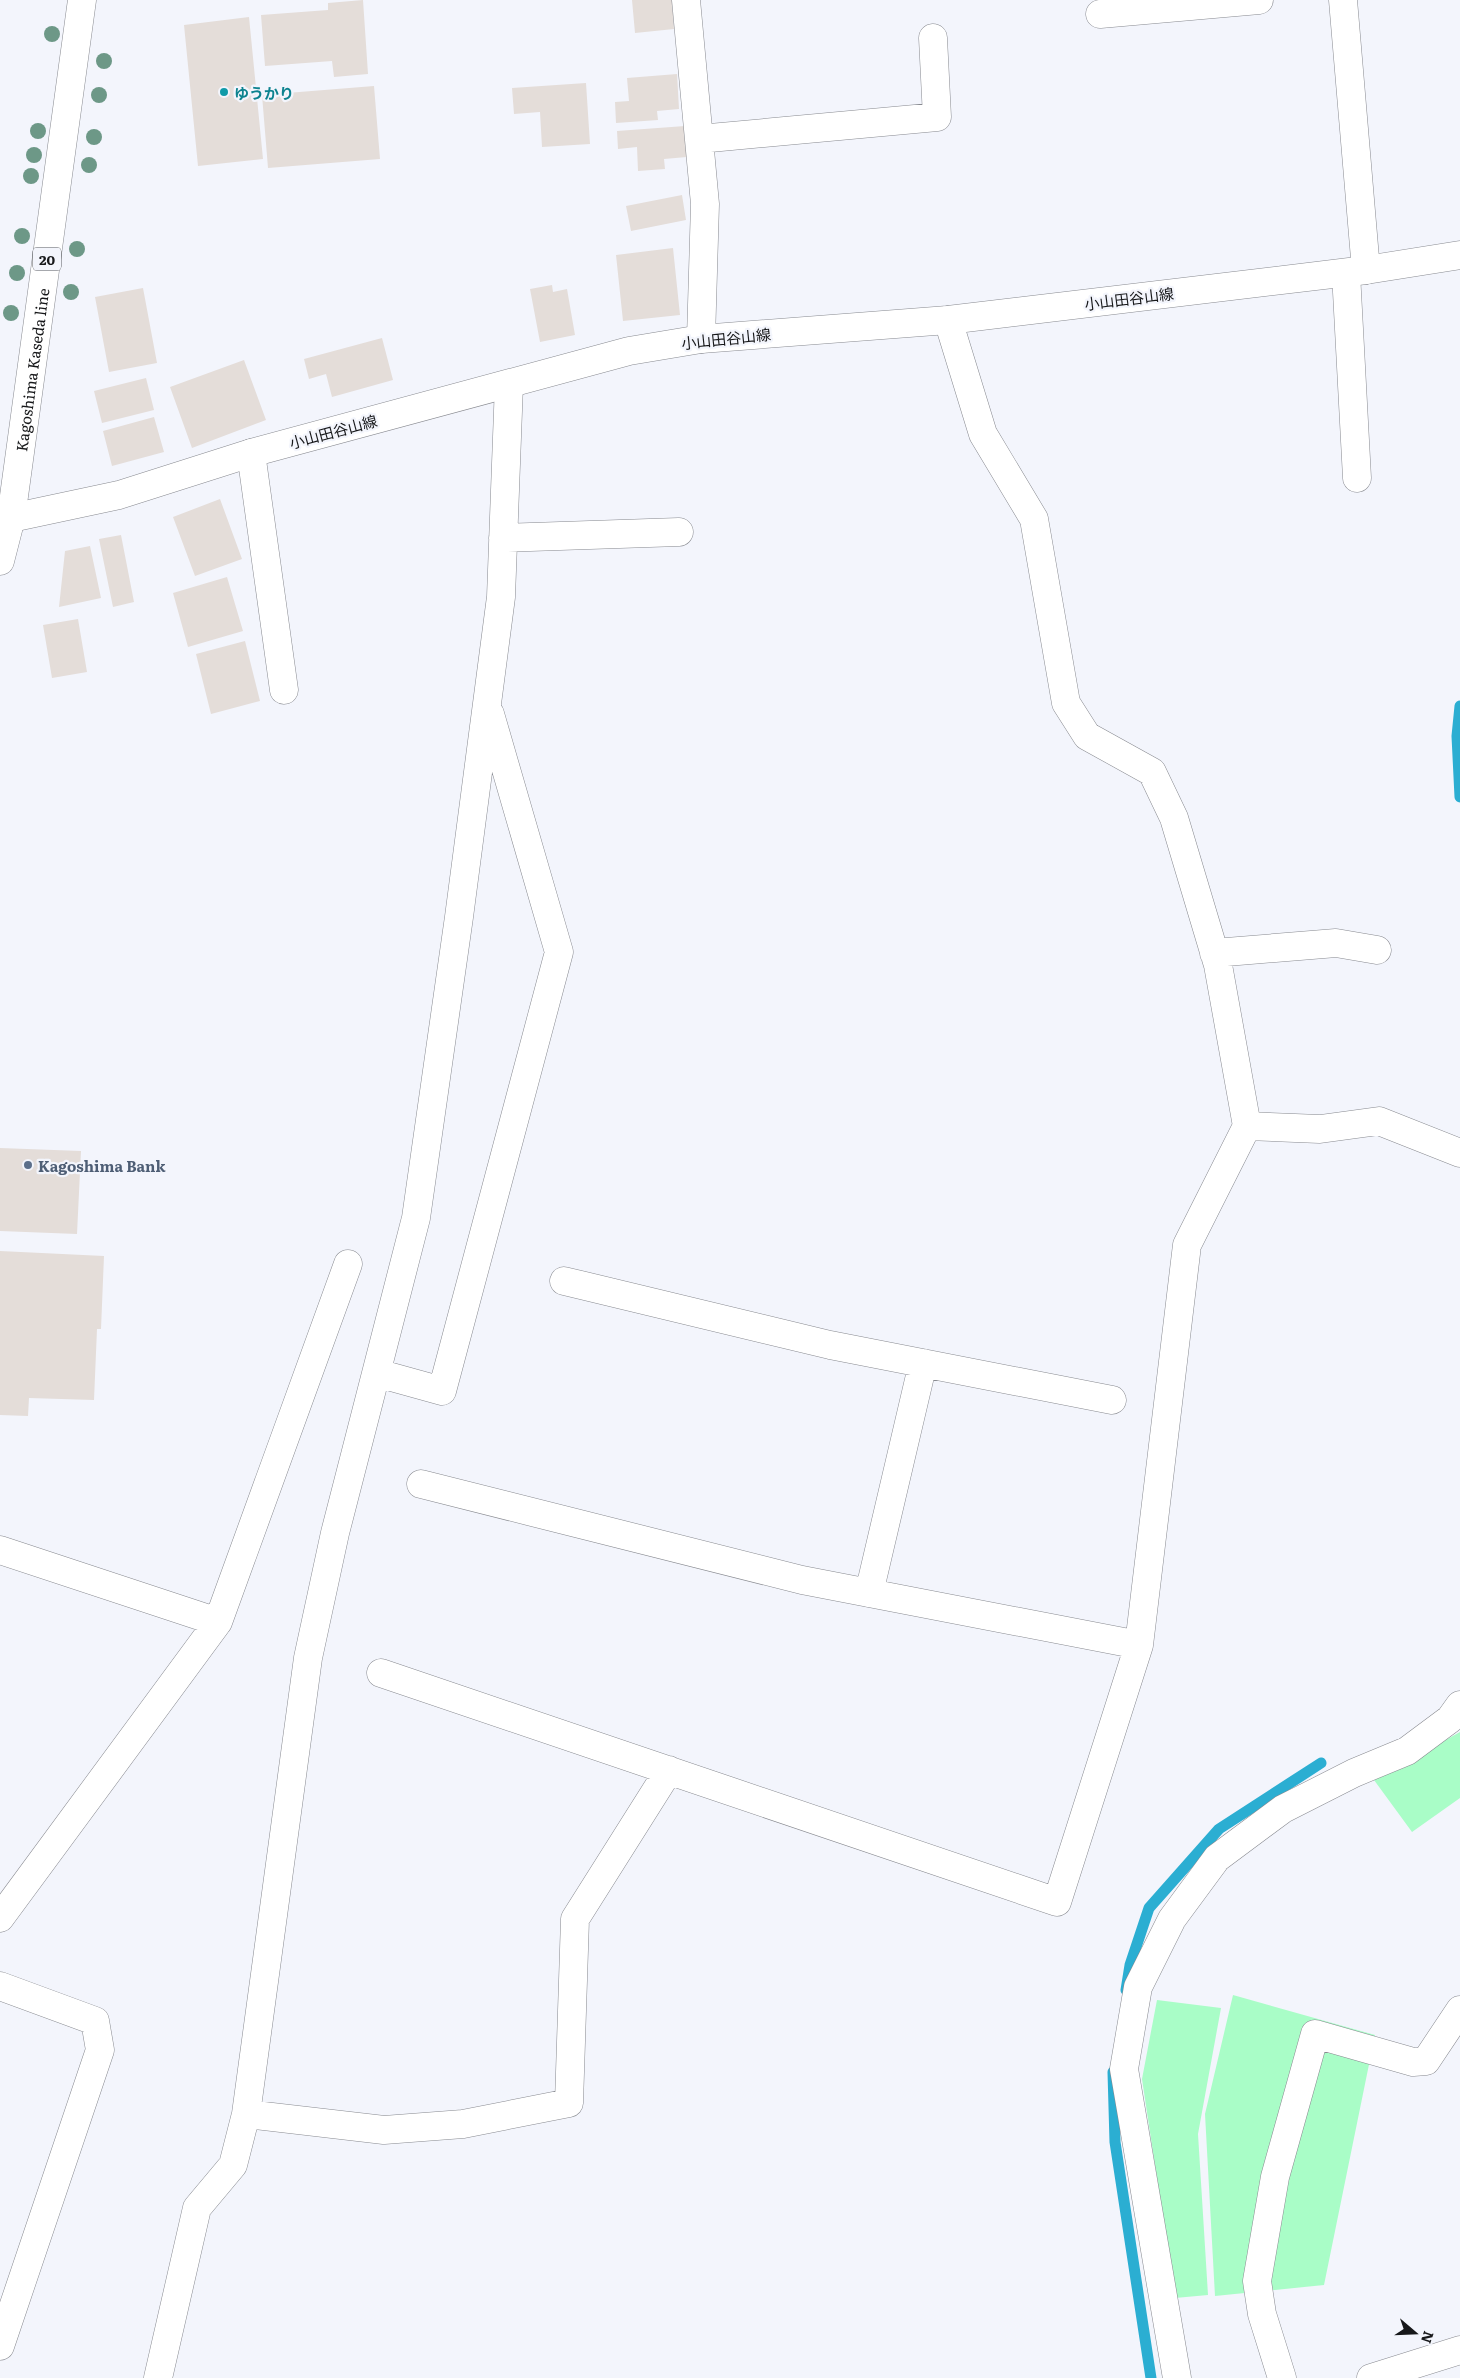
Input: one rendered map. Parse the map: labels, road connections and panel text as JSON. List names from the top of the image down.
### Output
{
  "streets": {
    "street": ["20", "小山田谷山線", "Kagoshima Kaseda line"]
  },
  "crossings": [
    ["小山田谷山線", "Kagoshima Kaseda line"]
  ],
  "places": ["ゆうかり", "Kagoshima Bank"],
  "north": "right"
}
